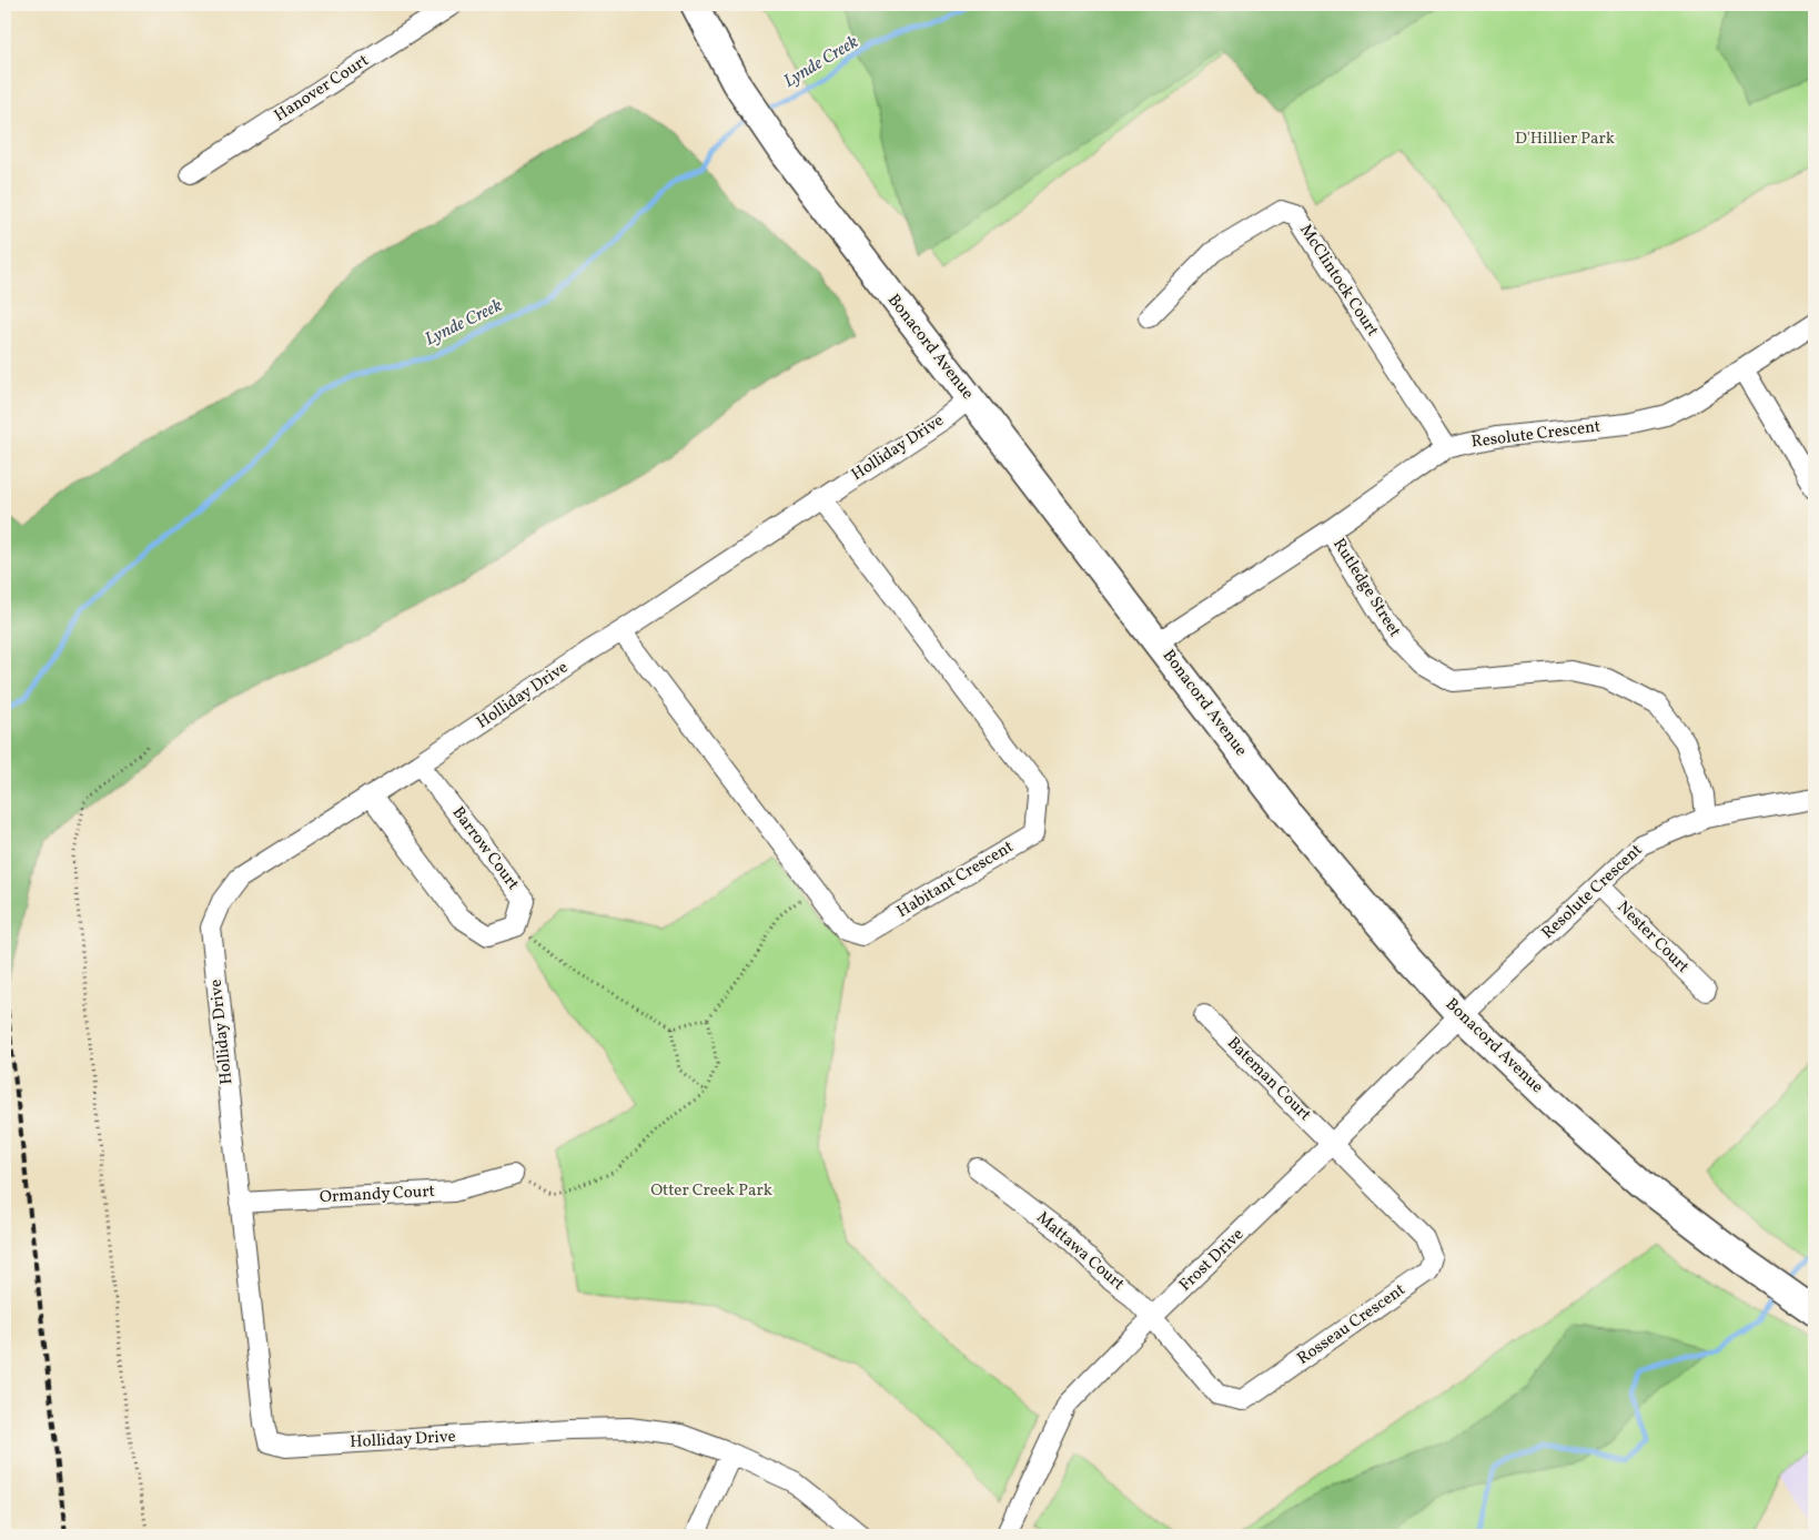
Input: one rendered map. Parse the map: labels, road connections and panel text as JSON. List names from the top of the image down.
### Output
{
  "streets": {
    "street": [
      "Hanover Court",
      "McClintock Court",
      "Bonacord Avenue",
      "Resolute Crescent",
      "Holliday Drive",
      "Rutledge Street",
      "Barrow Court",
      "Habitant Crescent",
      "Nester Court",
      "Bateman Court",
      "Ormandy Court",
      "Mattawa Court",
      "Frost Drive",
      "Rosseau Crescent"
    ]
  },
  "crossings": [
    ["McClintock Court", "Resolute Crescent"],
    ["Bonacord Avenue", "Resolute Crescent"],
    ["Bonacord Avenue", "Holliday Drive"],
    ["Bonacord Avenue", "Frost Drive"],
    ["Resolute Crescent", "Rutledge Street"],
    ["Resolute Crescent", "Nester Court"],
    ["Resolute Crescent", "Frost Drive"],
    ["Holliday Drive", "Barrow Court"],
    ["Holliday Drive", "Habitant Crescent"],
    ["Holliday Drive", "Ormandy Court"],
    ["Bateman Court", "Frost Drive"],
    ["Bateman Court", "Rosseau Crescent"],
    ["Mattawa Court", "Frost Drive"],
    ["Mattawa Court", "Rosseau Crescent"],
    ["Frost Drive", "Rosseau Crescent"]
  ],
  "water": ["Lynde Creek"],
  "parks": ["D'Hillier Park", "Otter Creek Park"]
}
